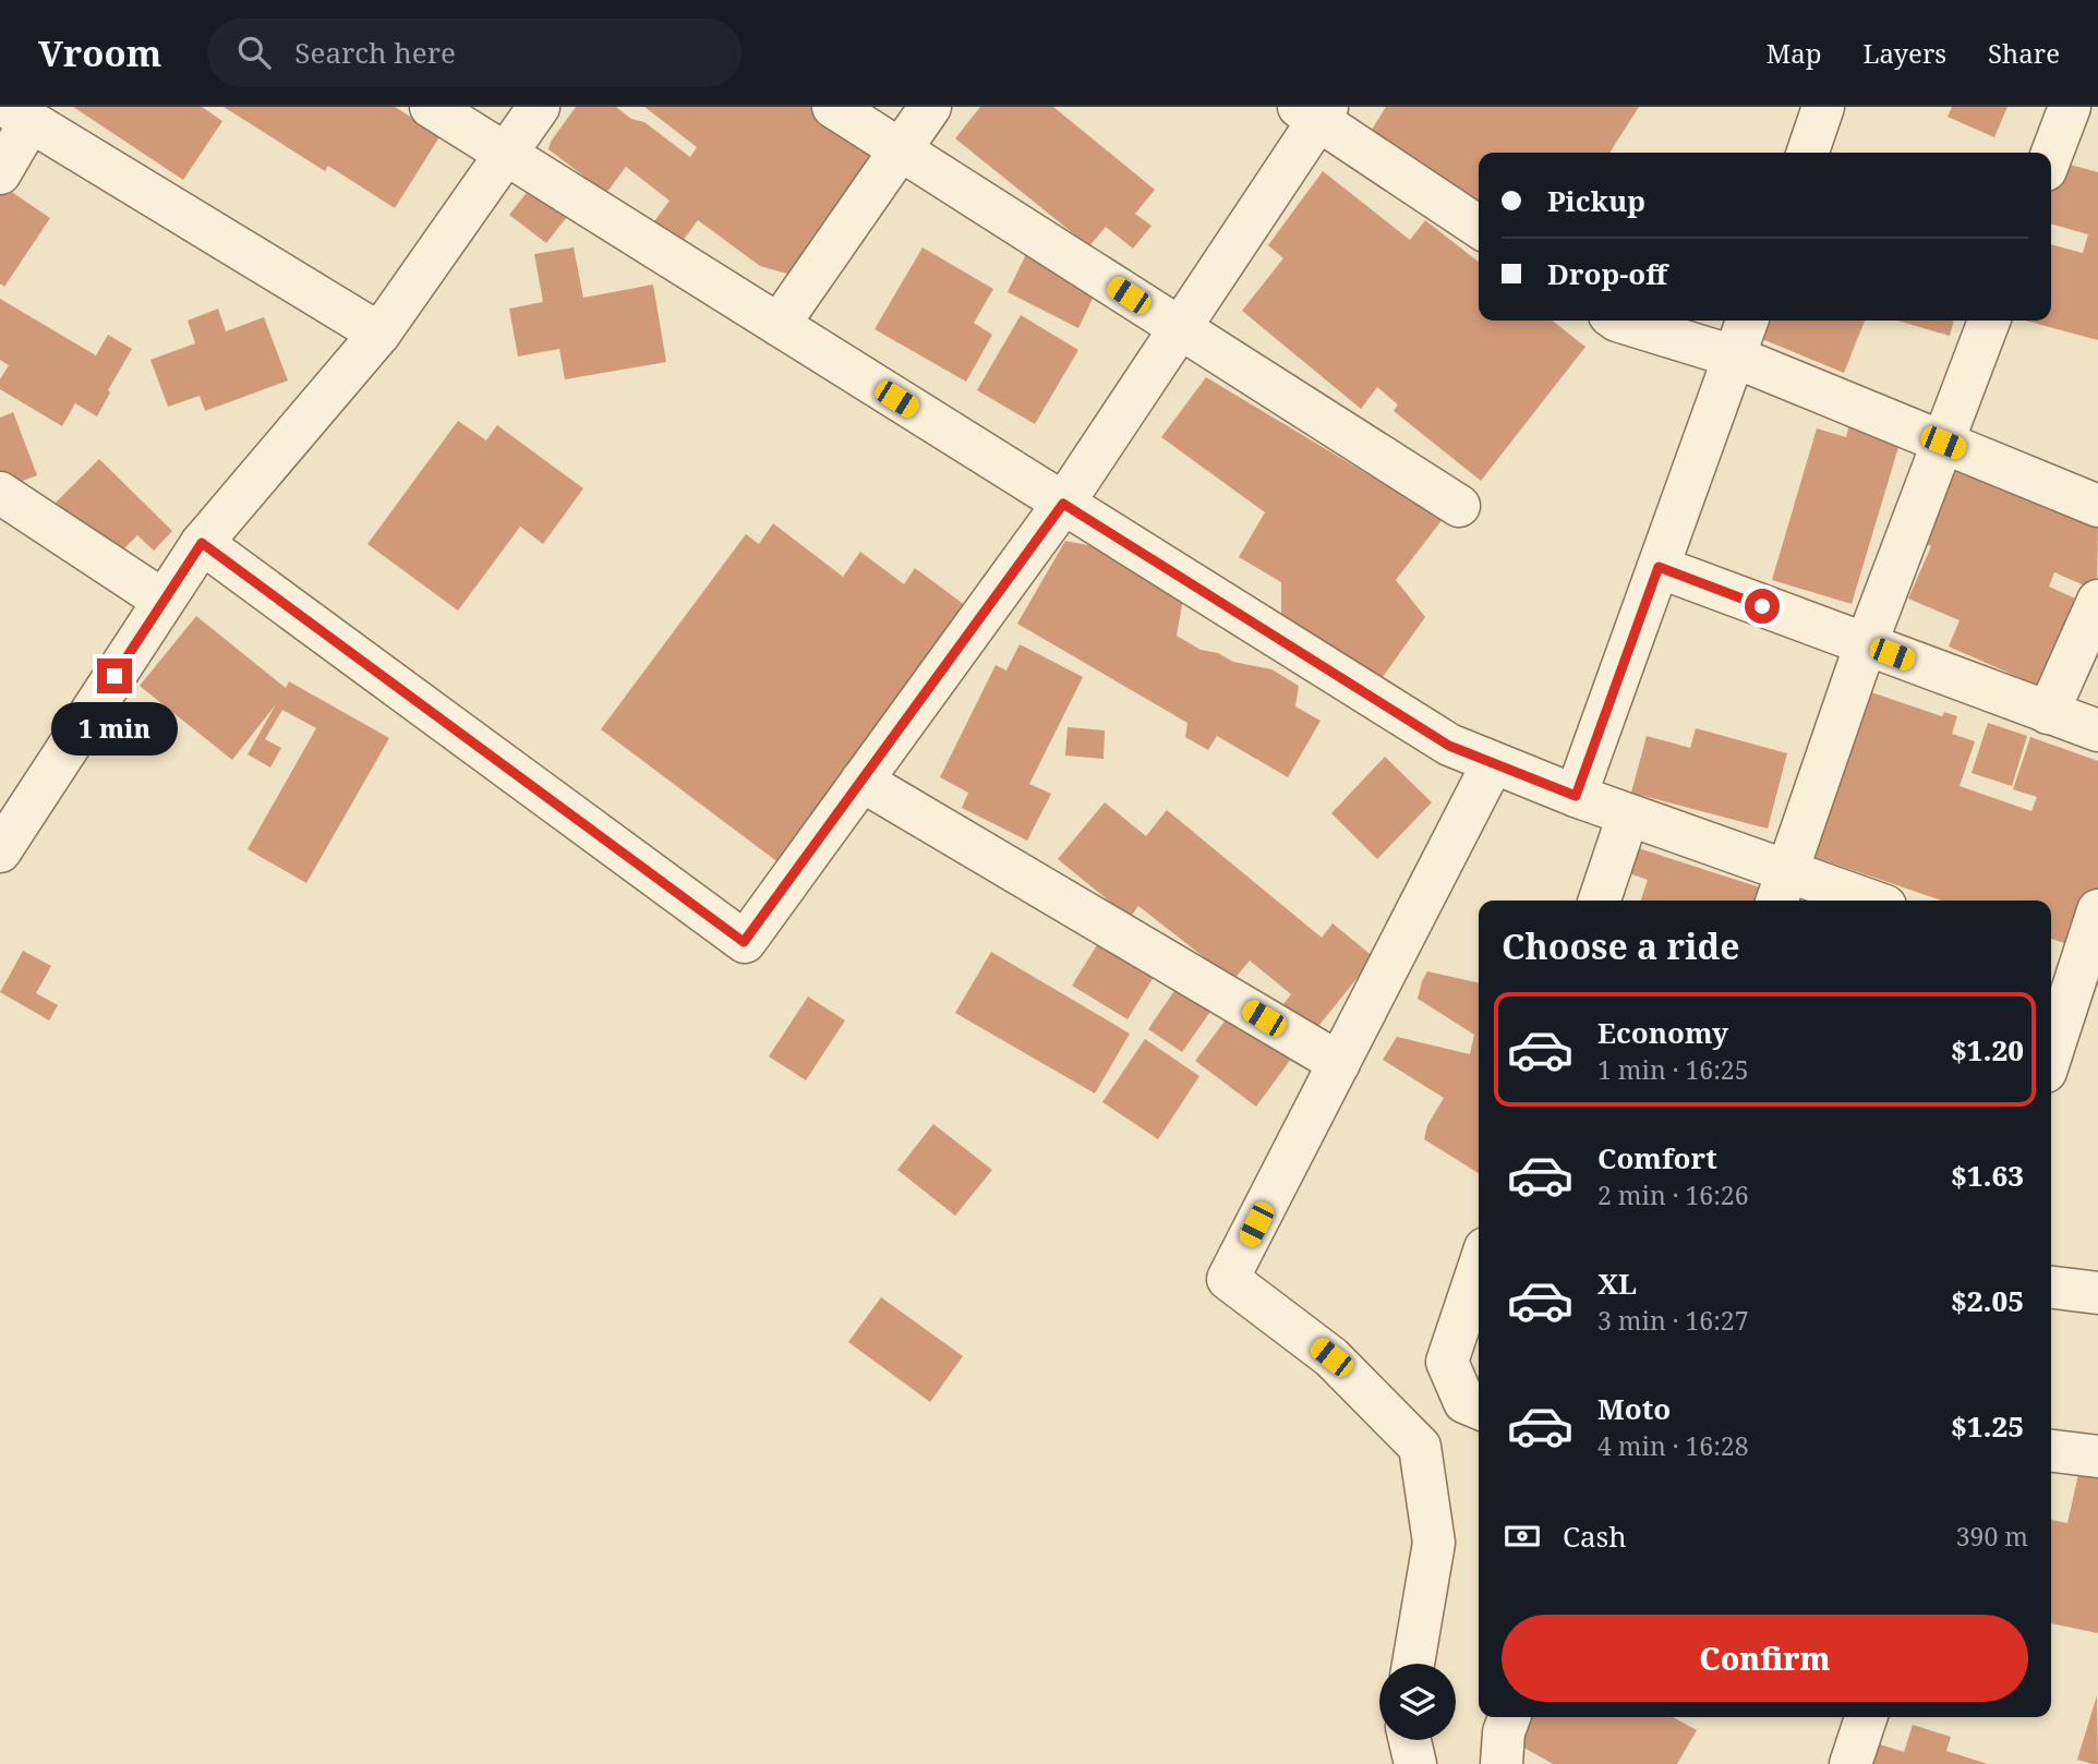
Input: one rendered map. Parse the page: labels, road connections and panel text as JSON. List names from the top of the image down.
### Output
{
  "page": {
    "header": "Vroom",
    "search": "Search here",
    "nav": ["Map", "Layers", "Share"],
    "banner": ["Pickup", "Drop-off"],
    "bubble": "1 min",
    "heading": "Choose a ride",
    "list": [
      {
        "name": "Economy",
        "note": "1 min · 16:25",
        "value": "$1.20"
      },
      {
        "name": "Comfort",
        "note": "2 min · 16:26",
        "value": "$1.63"
      },
      {
        "name": "XL",
        "note": "3 min · 16:27",
        "value": "$2.05"
      },
      {
        "name": "Moto",
        "note": "4 min · 16:28",
        "value": "$1.25"
      }
    ],
    "pay": ["Cash", "390 m"],
    "buttons": "Confirm"
  }
}
